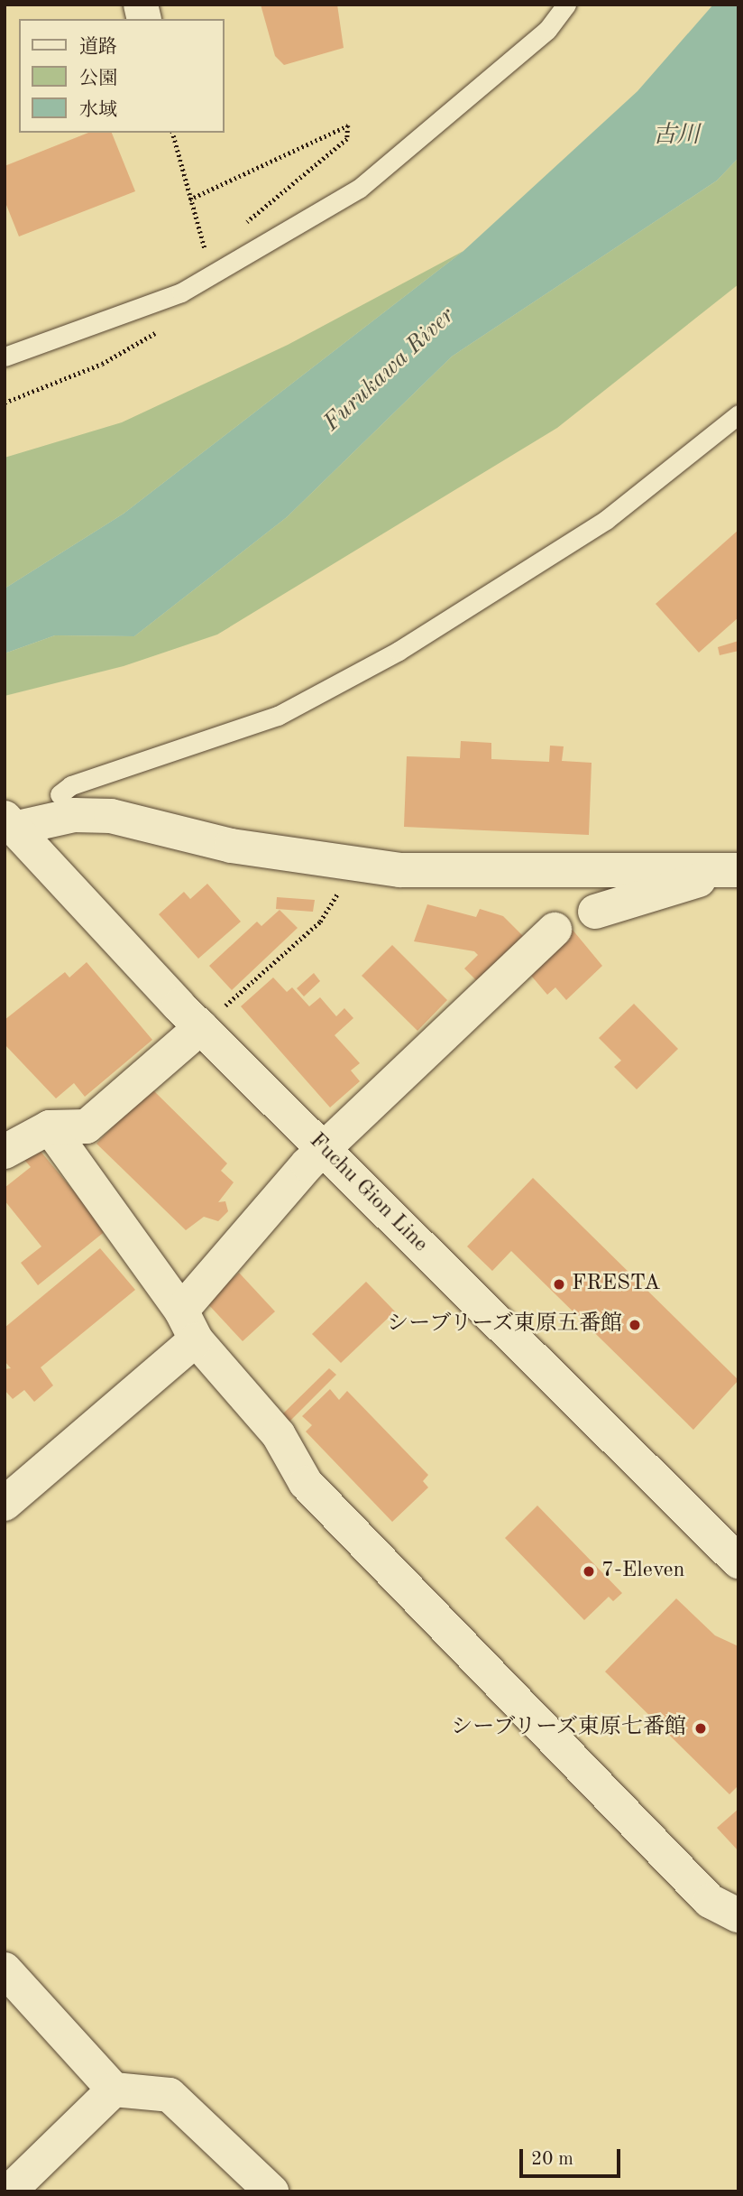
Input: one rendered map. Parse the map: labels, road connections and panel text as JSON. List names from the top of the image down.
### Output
{
  "streets": {
    "street": ["Fuchu Gion Line"]
  },
  "water": ["古川", "Furukawa River"],
  "places": [
    "FRESTA",
    "シーブリーズ東原五番館",
    "7-Eleven",
    "シーブリーズ東原七番館"
  ],
  "legend": ["道路", "公園", "水域"],
  "scale_bar": "20 m"
}
